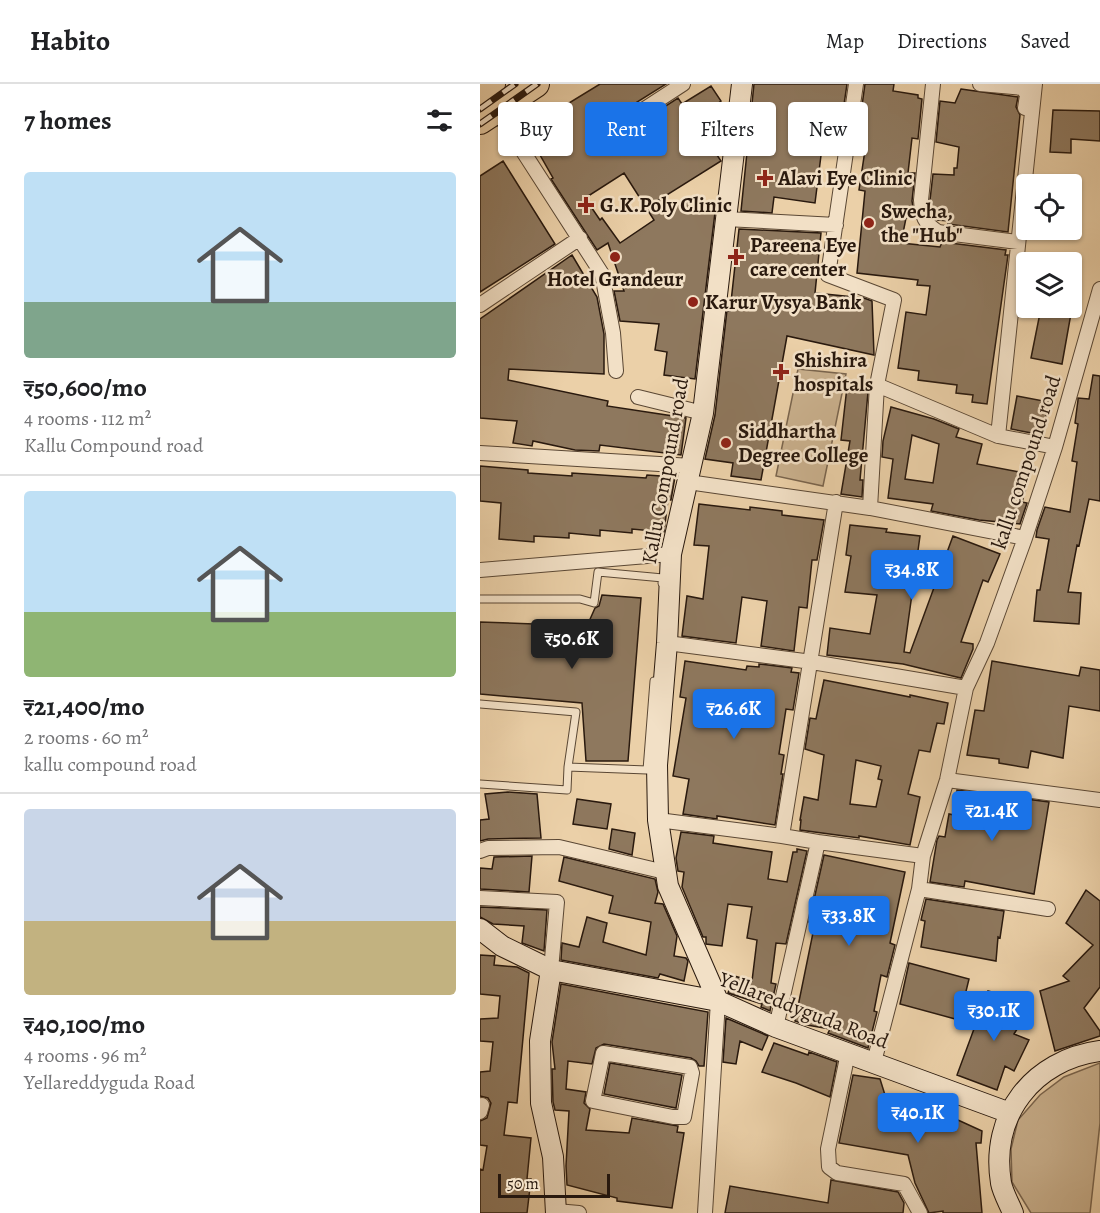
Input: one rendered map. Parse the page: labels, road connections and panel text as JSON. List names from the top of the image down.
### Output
{
  "streets": {
    "street": ["kallu compound road", "Kallu Compound road", "Yellareddyguda Road"]
  },
  "crossings": [
    ["kallu compound road", "Yellareddyguda Road"],
    ["Kallu Compound road", "Yellareddyguda Road"]
  ],
  "places": {
    "health": [
      "Alavi Eye Clinic",
      "G.K.Poly Clinic",
      "Pareena Eye care center",
      "Shishira hospitals"
    ],
    "other": [
      "Swecha, the \"Hub\"",
      "Hotel Grandeur",
      "Karur Vysya Bank",
      "Siddhartha Degree College"
    ]
  },
  "scale_bar": "50 m",
  "page": {
    "header": "Habito",
    "nav": ["Map", "Directions", "Saved"],
    "heading": "7 homes",
    "chip": [
      "Buy",
      "Rent",
      "Filters",
      "New"
    ],
    "list": [
      {
        "name": "₹50,600/mo",
        "note": "4 rooms · 112 m² · Kallu Compound road"
      },
      {
        "name": "₹21,400/mo",
        "note": "2 rooms · 60 m² · kallu compound road"
      },
      {
        "name": "₹40,100/mo",
        "note": "4 rooms · 96 m² · Yellareddyguda Road"
      }
    ],
    "price": [
      "₹34.8K",
      "₹50.6K",
      "₹26.6K",
      "₹21.4K",
      "₹33.8K",
      "₹30.1K",
      "₹40.1K"
    ],
    "scale": "50 m"
  }
}
